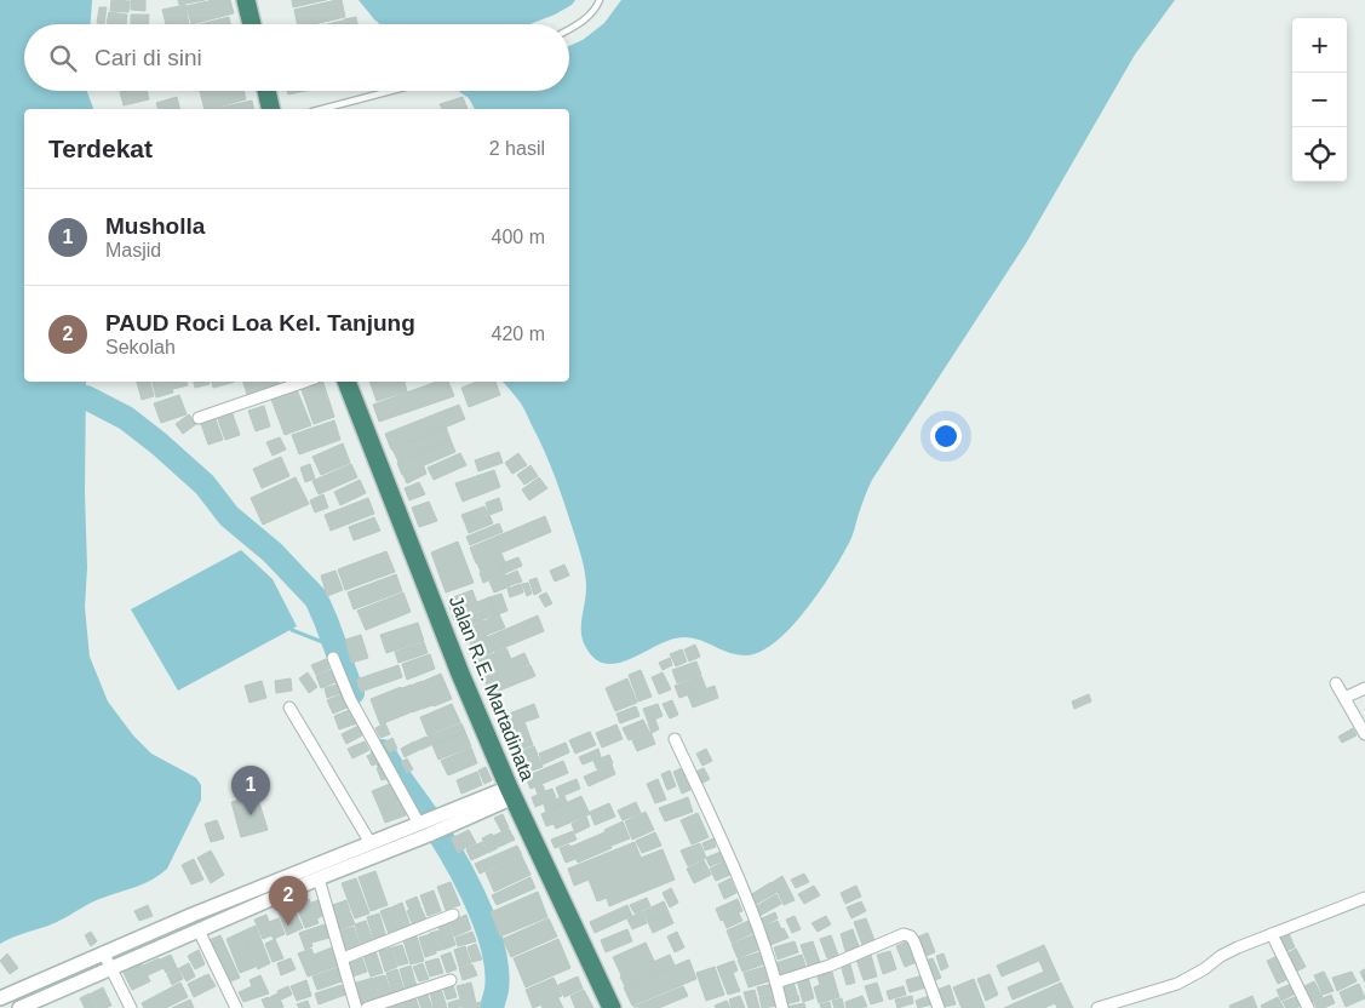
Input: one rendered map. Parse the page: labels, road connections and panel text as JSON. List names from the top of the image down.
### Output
{
  "streets": {
    "highway": ["Jalan R.E. Martadinata"]
  },
  "page": {
    "map_buttons": ["+", "−"],
    "search": "Cari di sini",
    "heading": ["Terdekat", "2 hasil"],
    "list": [
      {
        "mark": "1",
        "name": "Musholla",
        "note": "Masjid",
        "value": "400 m"
      },
      {
        "mark": "2",
        "name": "PAUD Roci Loa Kel. Tanjung",
        "note": "Sekolah",
        "value": "420 m"
      }
    ],
    "pins": ["1", "2"]
  }
}
